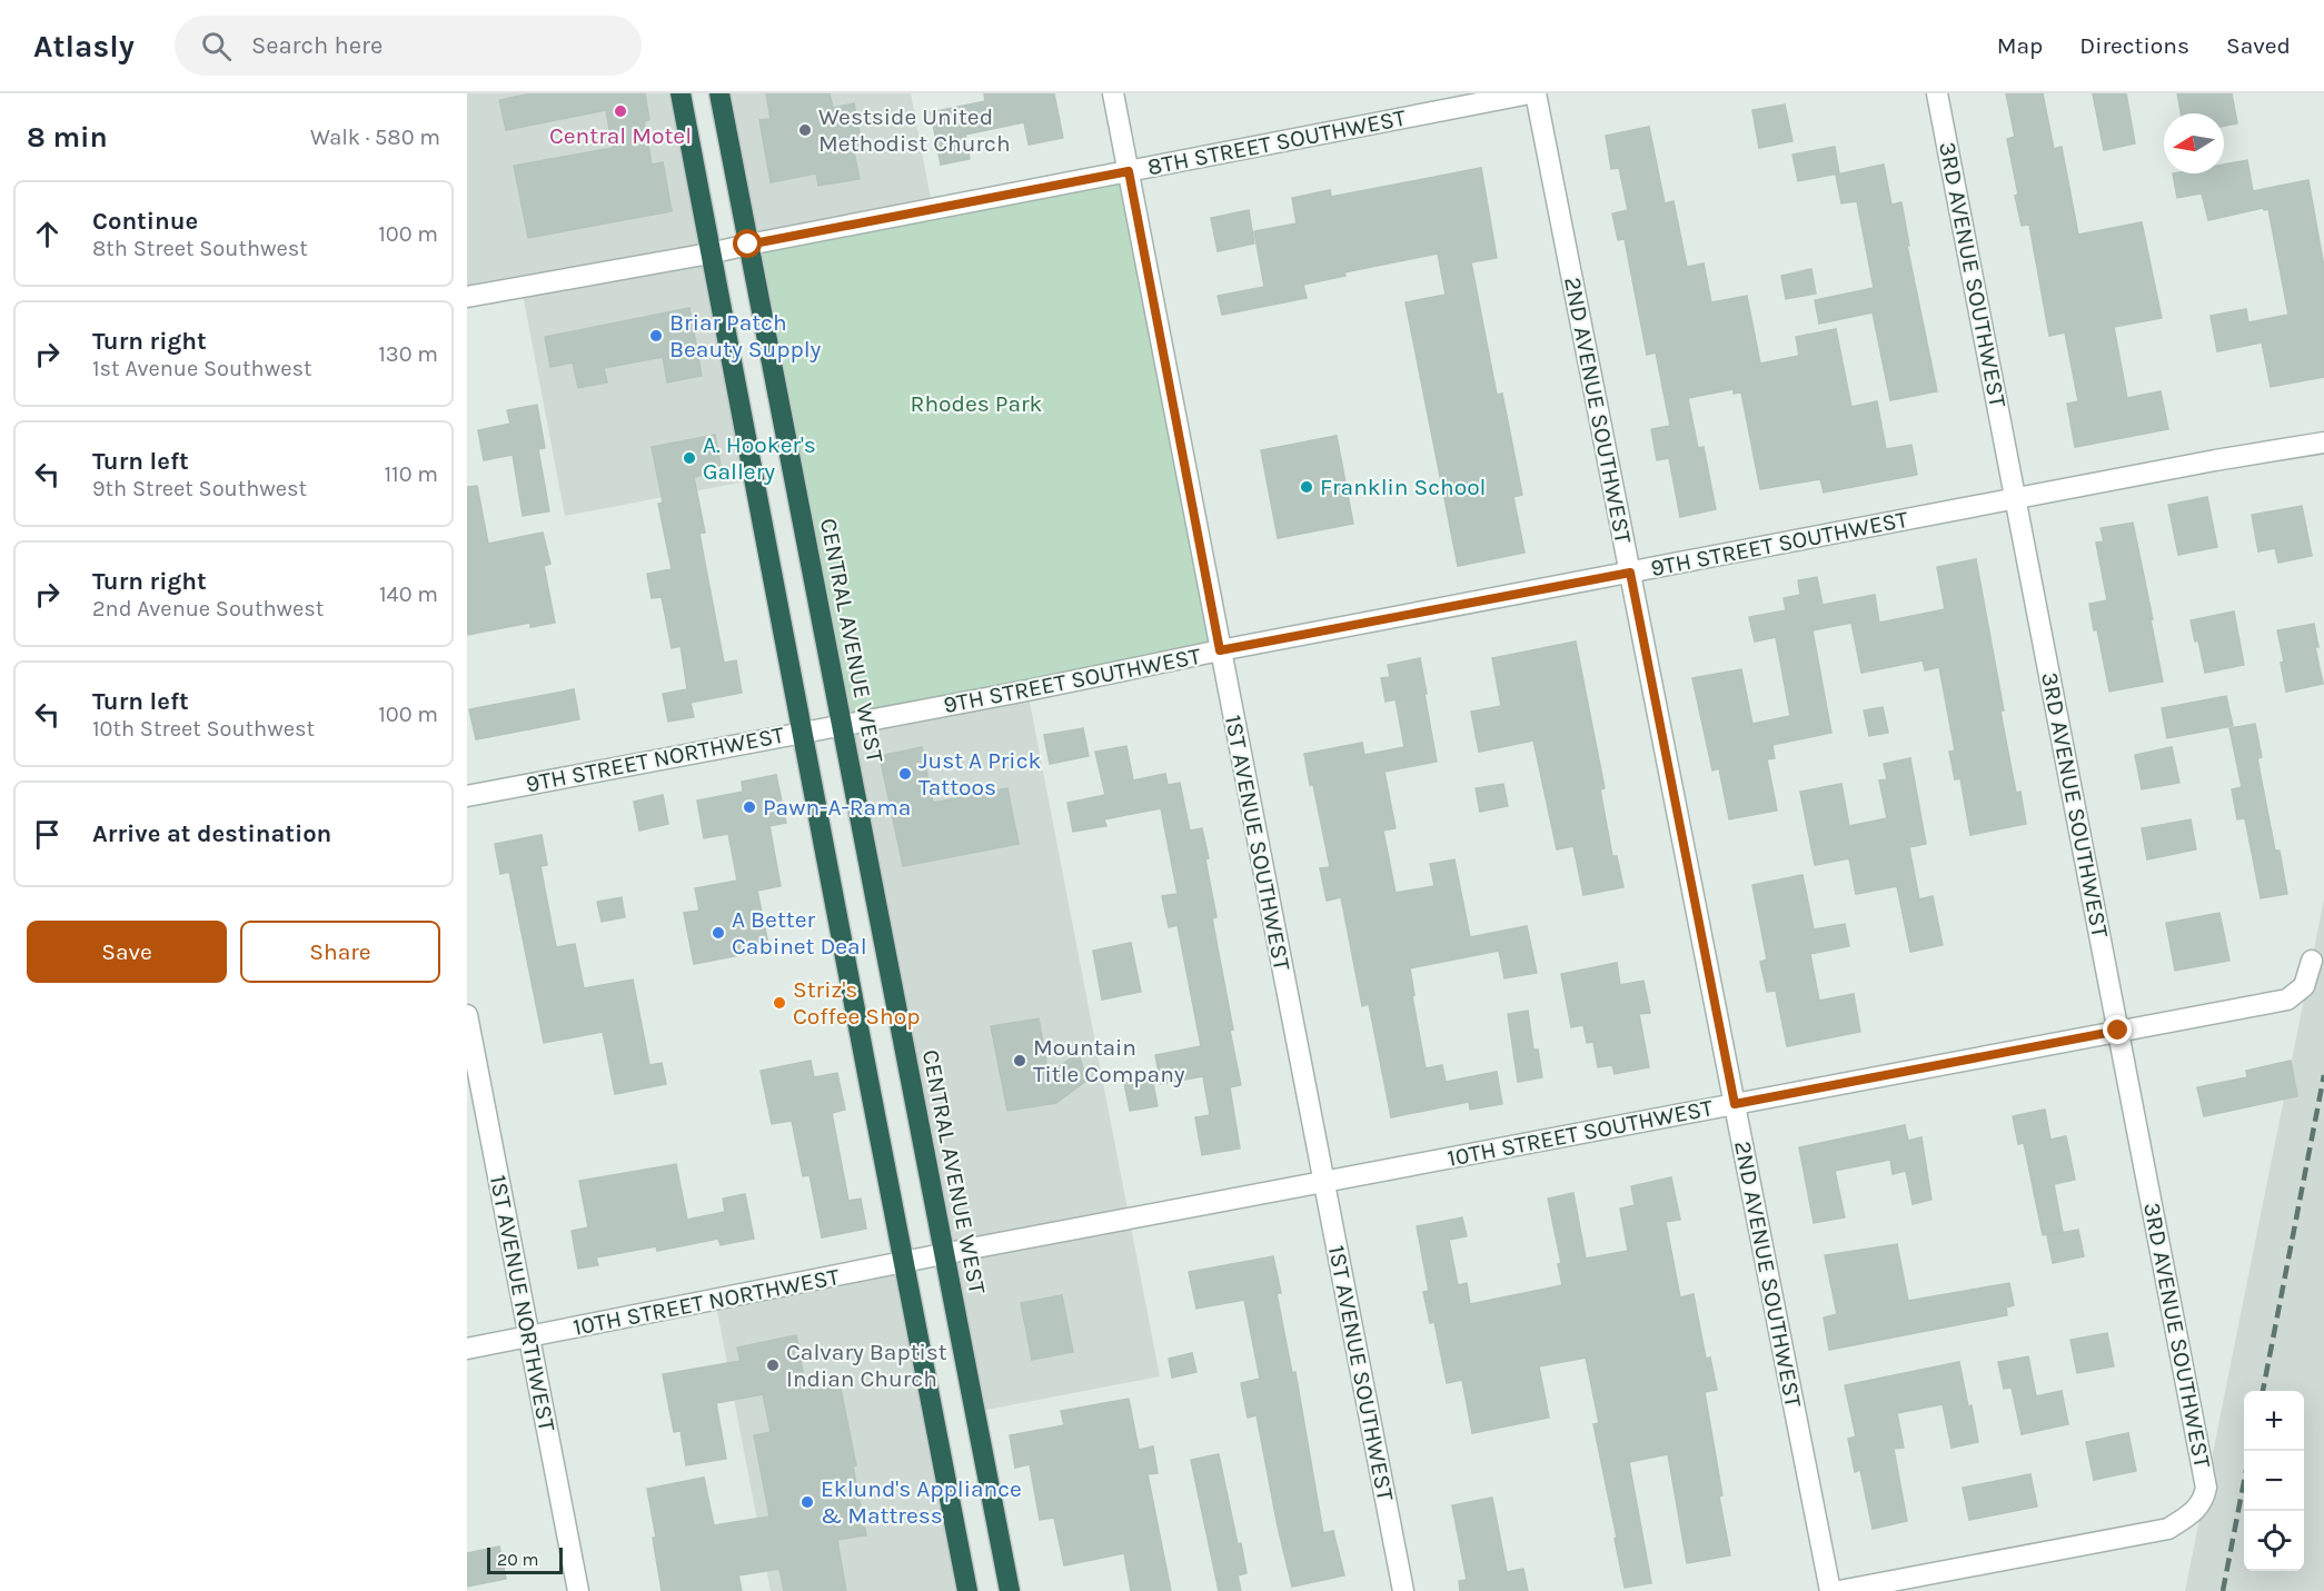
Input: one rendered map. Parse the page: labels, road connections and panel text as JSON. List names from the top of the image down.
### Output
{
  "streets": {
    "highway": ["CENTRAL AVENUE WEST"],
    "street": [
      "8TH STREET SOUTHWEST",
      "3RD AVENUE SOUTHWEST",
      "2ND AVENUE SOUTHWEST",
      "9TH STREET SOUTHWEST",
      "9TH STREET NORTHWEST",
      "1ST AVENUE SOUTHWEST",
      "10TH STREET SOUTHWEST",
      "10TH STREET NORTHWEST",
      "1ST AVENUE NORTHWEST"
    ]
  },
  "crossings": [
    ["8TH STREET SOUTHWEST", "CENTRAL AVENUE WEST"],
    ["8TH STREET SOUTHWEST", "1ST AVENUE SOUTHWEST"],
    ["3RD AVENUE SOUTHWEST", "9TH STREET SOUTHWEST"],
    ["3RD AVENUE SOUTHWEST", "10TH STREET SOUTHWEST"],
    ["2ND AVENUE SOUTHWEST", "9TH STREET SOUTHWEST"],
    ["2ND AVENUE SOUTHWEST", "10TH STREET SOUTHWEST"],
    ["9TH STREET SOUTHWEST", "CENTRAL AVENUE WEST"],
    ["9TH STREET SOUTHWEST", "9TH STREET NORTHWEST"],
    ["9TH STREET SOUTHWEST", "1ST AVENUE SOUTHWEST"],
    ["CENTRAL AVENUE WEST", "9TH STREET NORTHWEST"],
    ["CENTRAL AVENUE WEST", "10TH STREET SOUTHWEST"],
    ["1ST AVENUE SOUTHWEST", "10TH STREET SOUTHWEST"],
    ["10TH STREET SOUTHWEST", "10TH STREET NORTHWEST"],
    ["10TH STREET NORTHWEST", "1ST AVENUE NORTHWEST"]
  ],
  "parks": ["Rhodes Park"],
  "places": [
    "Central Motel",
    "Westside United Methodist Church",
    "Briar Patch Beauty Supply",
    "A. Hooker's Gallery",
    "Franklin School",
    "Just A Prick Tattoos",
    "Pawn-A-Rama",
    "A Better Cabinet Deal",
    "Striz's Coffee Shop",
    "Mountain Title Company",
    "Calvary Baptist Indian Church",
    "Eklund's Appliance & Mattress"
  ],
  "scale_bar": "20 m",
  "north": "left",
  "page": {
    "header": "Atlasly",
    "search": "Search here",
    "nav": ["Map", "Directions", "Saved"],
    "heading": ["8 min", "Walk · 580 m"],
    "list": [
      ["Continue", "8th Street Southwest", "100 m"],
      ["Turn right", "1st Avenue Southwest", "130 m"],
      ["Turn left", "9th Street Southwest", "110 m"],
      ["Turn right", "2nd Avenue Southwest", "140 m"],
      ["Turn left", "10th Street Southwest", "100 m"],
      "Arrive at destination"
    ],
    "buttons": ["Save", "Share"],
    "map_buttons": ["+", "−"],
    "scale": "20 m"
  }
}
